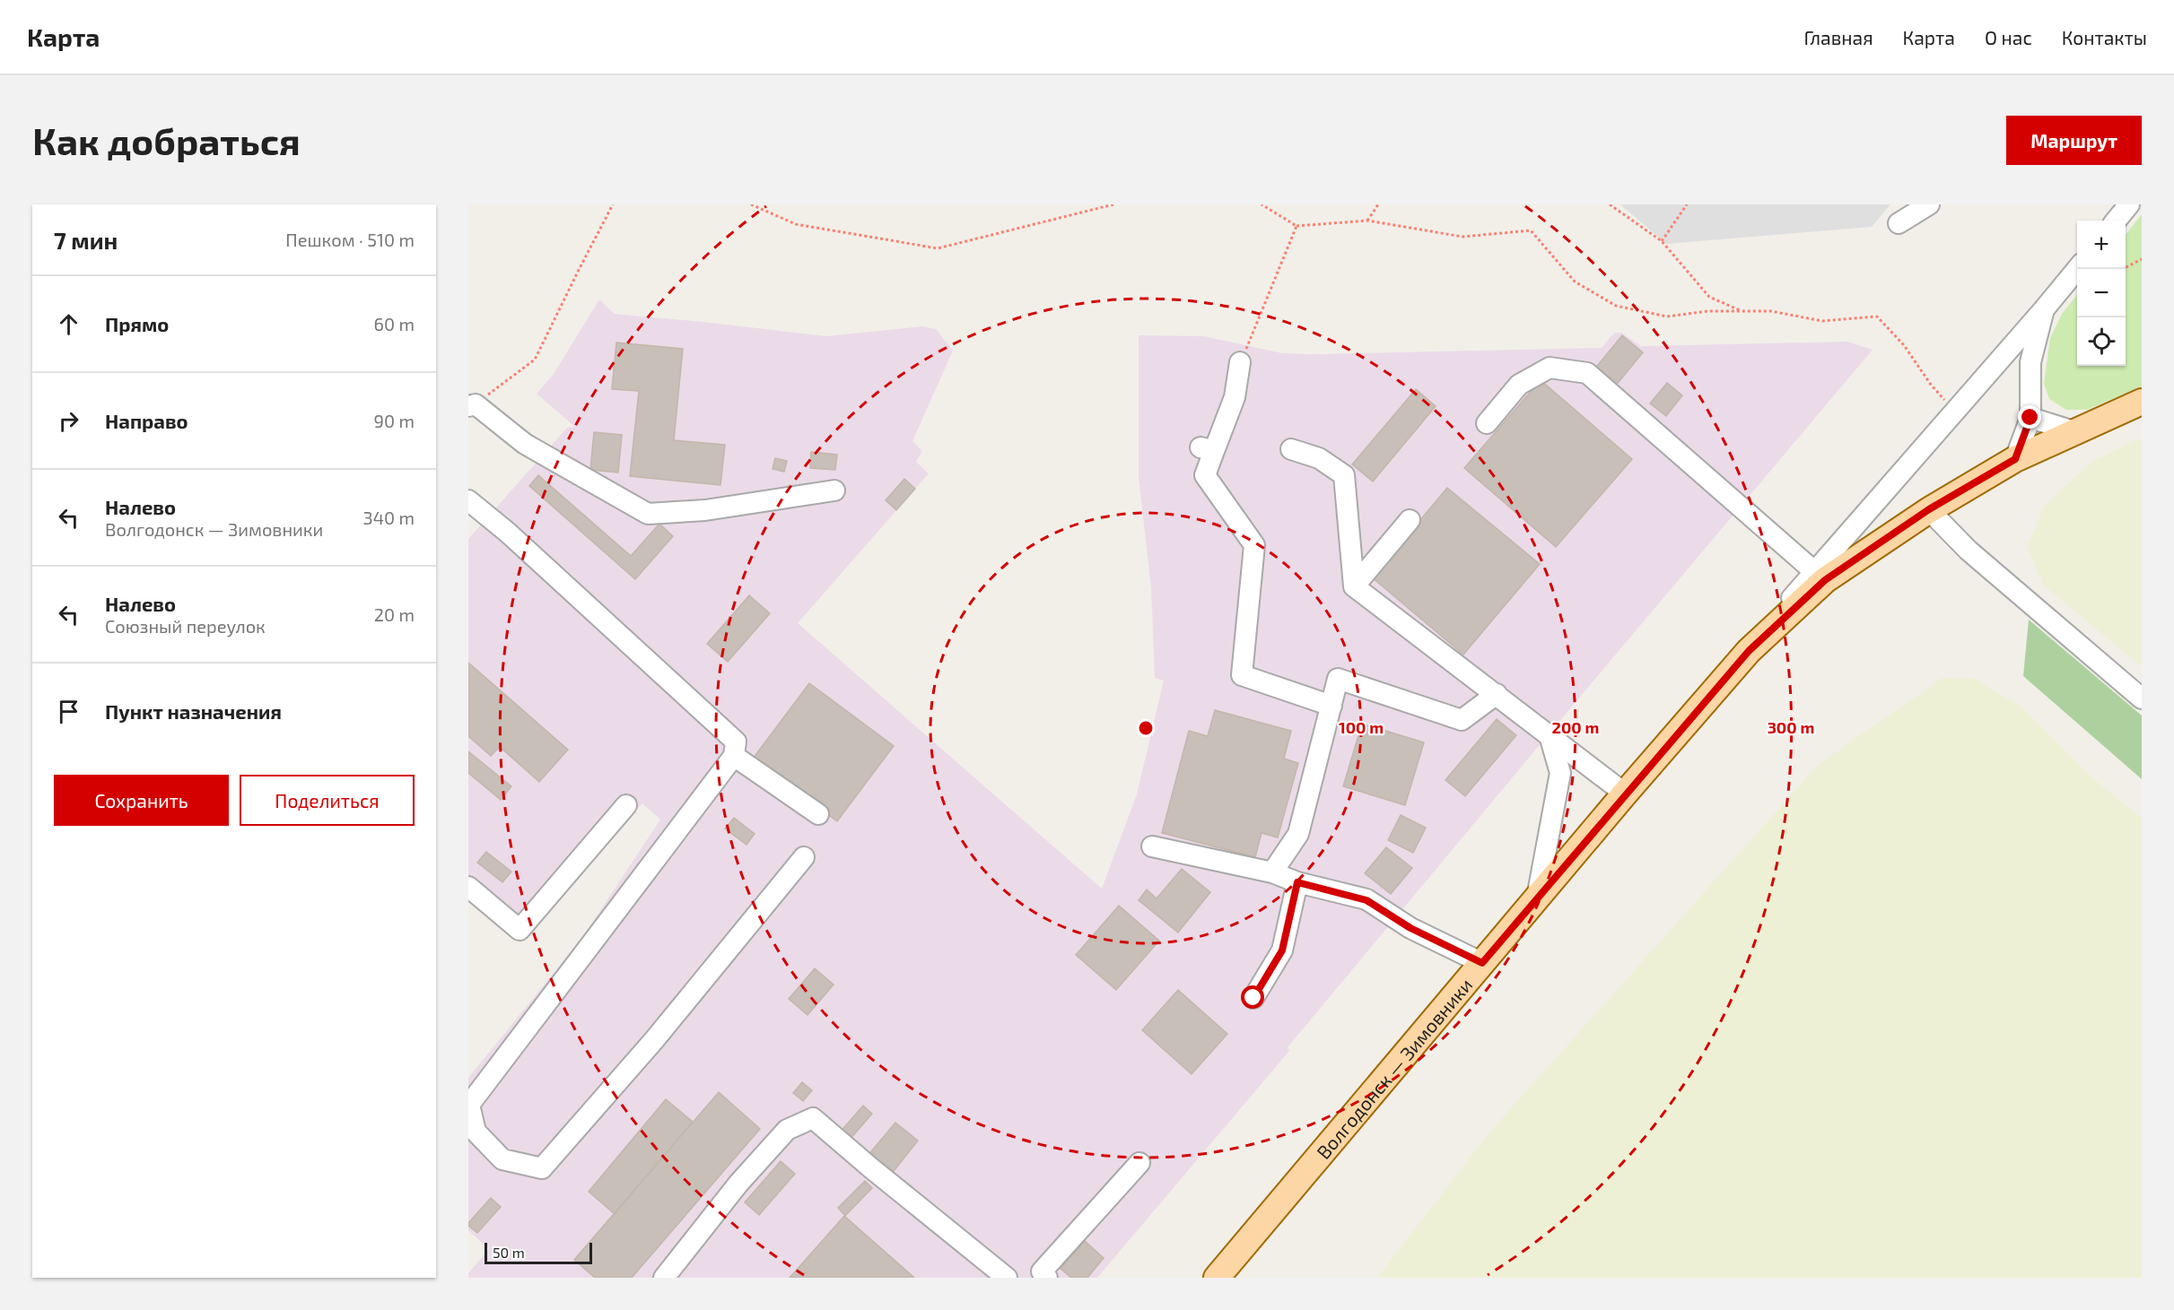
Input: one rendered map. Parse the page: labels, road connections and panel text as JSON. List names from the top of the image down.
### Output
{
  "streets": {
    "main road": ["Волгодонск — Зимовники"]
  },
  "scale_bar": "50 m",
  "page": {
    "header": "Карта",
    "nav": [
      "Главная",
      "Карта",
      "О нас",
      "Контакты"
    ],
    "buttons": [
      "Маршрут",
      ["Сохранить", "Поделиться"]
    ],
    "title": "Как добраться",
    "heading": ["7 мин", "Пешком · 510 m"],
    "map_buttons": ["+", "−"],
    "list": [
      ["Прямо", "60 m"],
      ["Направо", "90 m"],
      ["Налево", "Волгодонск — Зимовники", "340 m"],
      ["Налево", "Союзный переулок", "20 m"],
      "Пункт назначения"
    ],
    "scale": "50 m"
  },
  "rings": ["100 m", "200 m", "300 m"]
}
